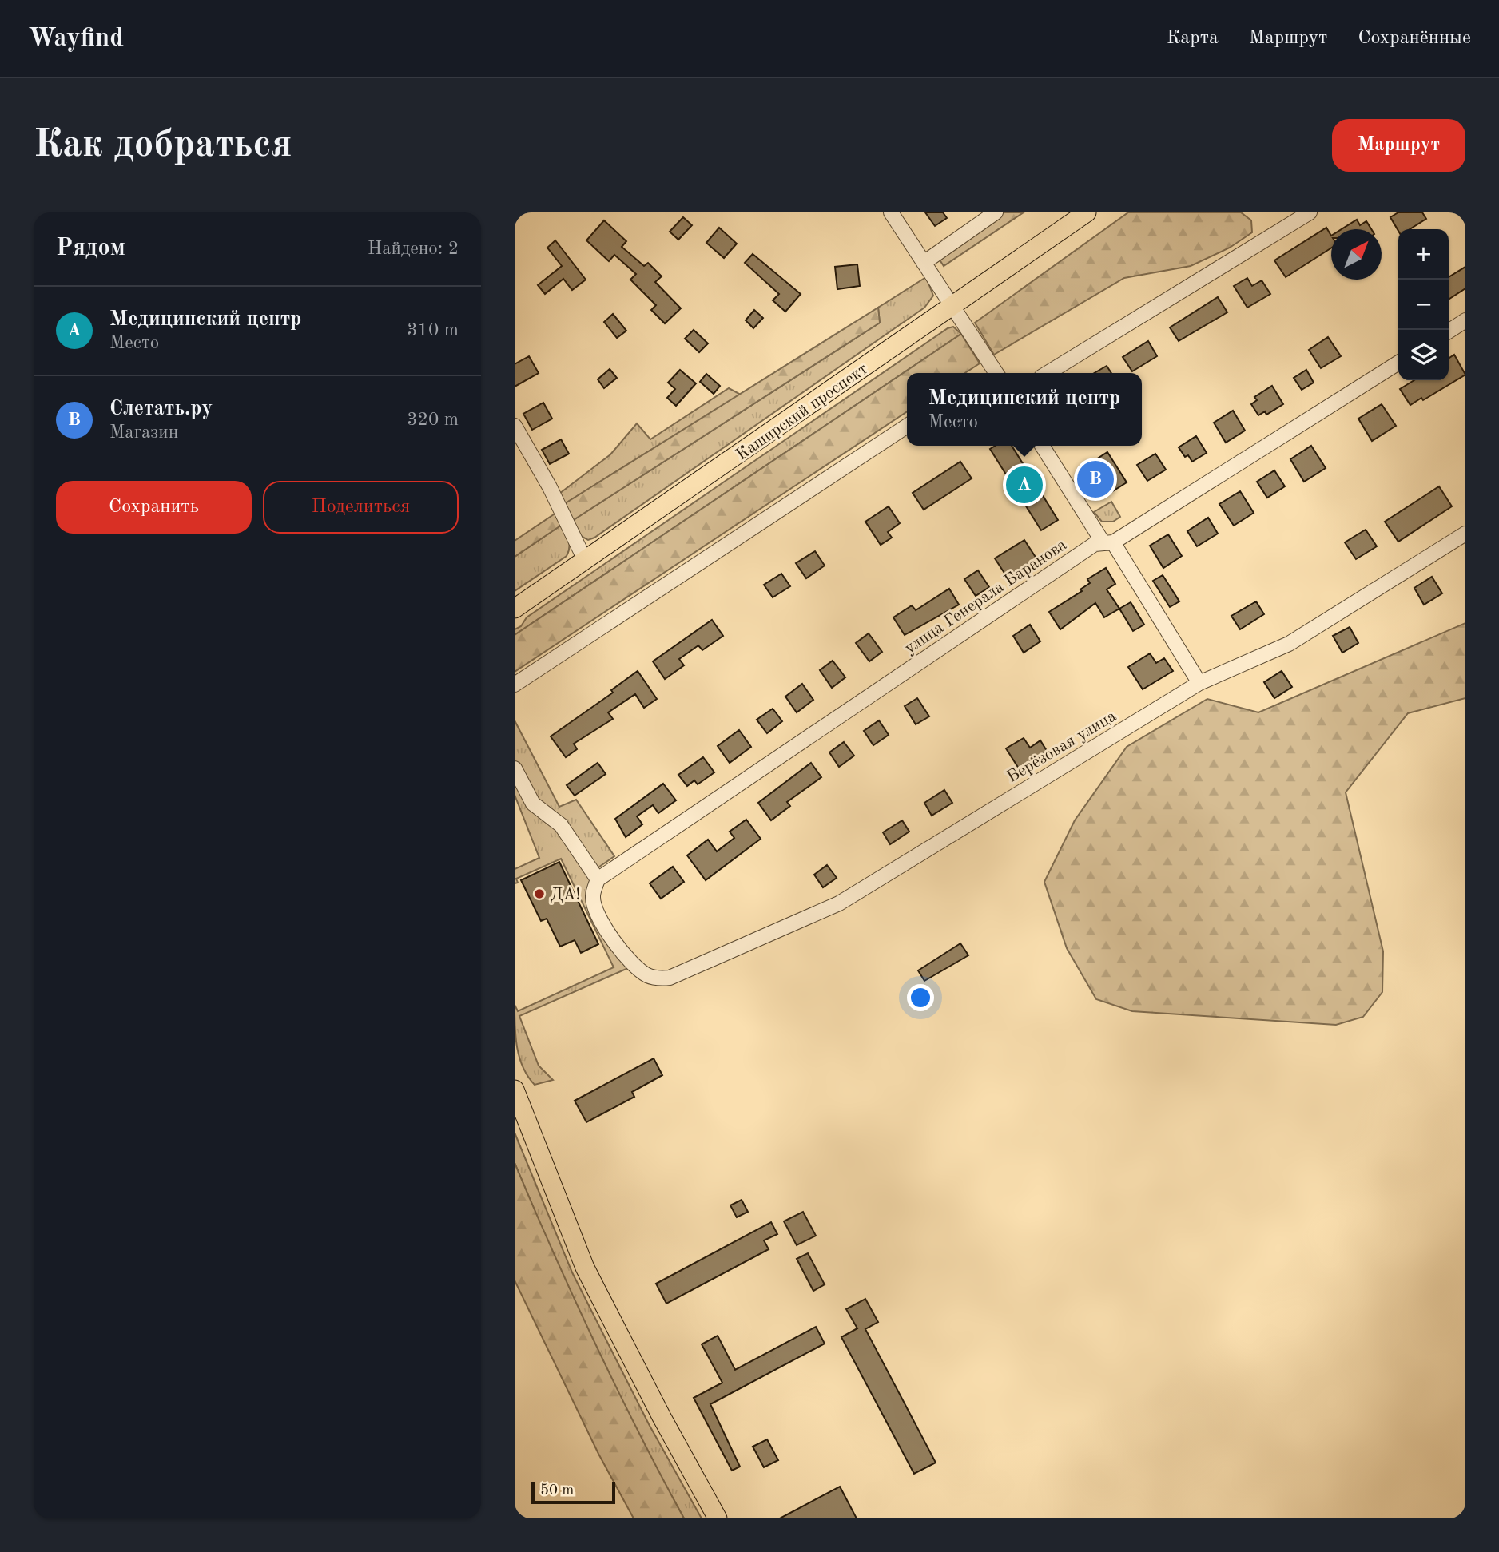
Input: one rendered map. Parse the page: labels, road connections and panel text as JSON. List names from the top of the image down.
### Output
{
  "streets": {
    "main road": ["Каширский проспект"],
    "street": ["улица Генерала Баранова", "Берёзовая улица"]
  },
  "crossings": [
    ["улица Генерала Баранова", "Берёзовая улица"]
  ],
  "places": ["ДА!"],
  "scale_bar": "50 m",
  "north": "top right",
  "page": {
    "header": "Wayfind",
    "nav": ["Карта", "Маршрут", "Сохранённые"],
    "buttons": [
      "Маршрут",
      ["Сохранить", "Поделиться"]
    ],
    "title": "Как добраться",
    "heading": ["Рядом", "Найдено: 2"],
    "map_buttons": ["+", "−"],
    "list": [
      {
        "mark": "A",
        "name": "Медицинский центр",
        "note": "Место",
        "value": "310 m"
      },
      {
        "mark": "B",
        "name": "Слетать.ру",
        "note": "Магазин",
        "value": "320 m"
      }
    ],
    "popup": ["Медицинский центр", "Место"],
    "pins": ["B", "A"],
    "scale": "50 m"
  }
}
